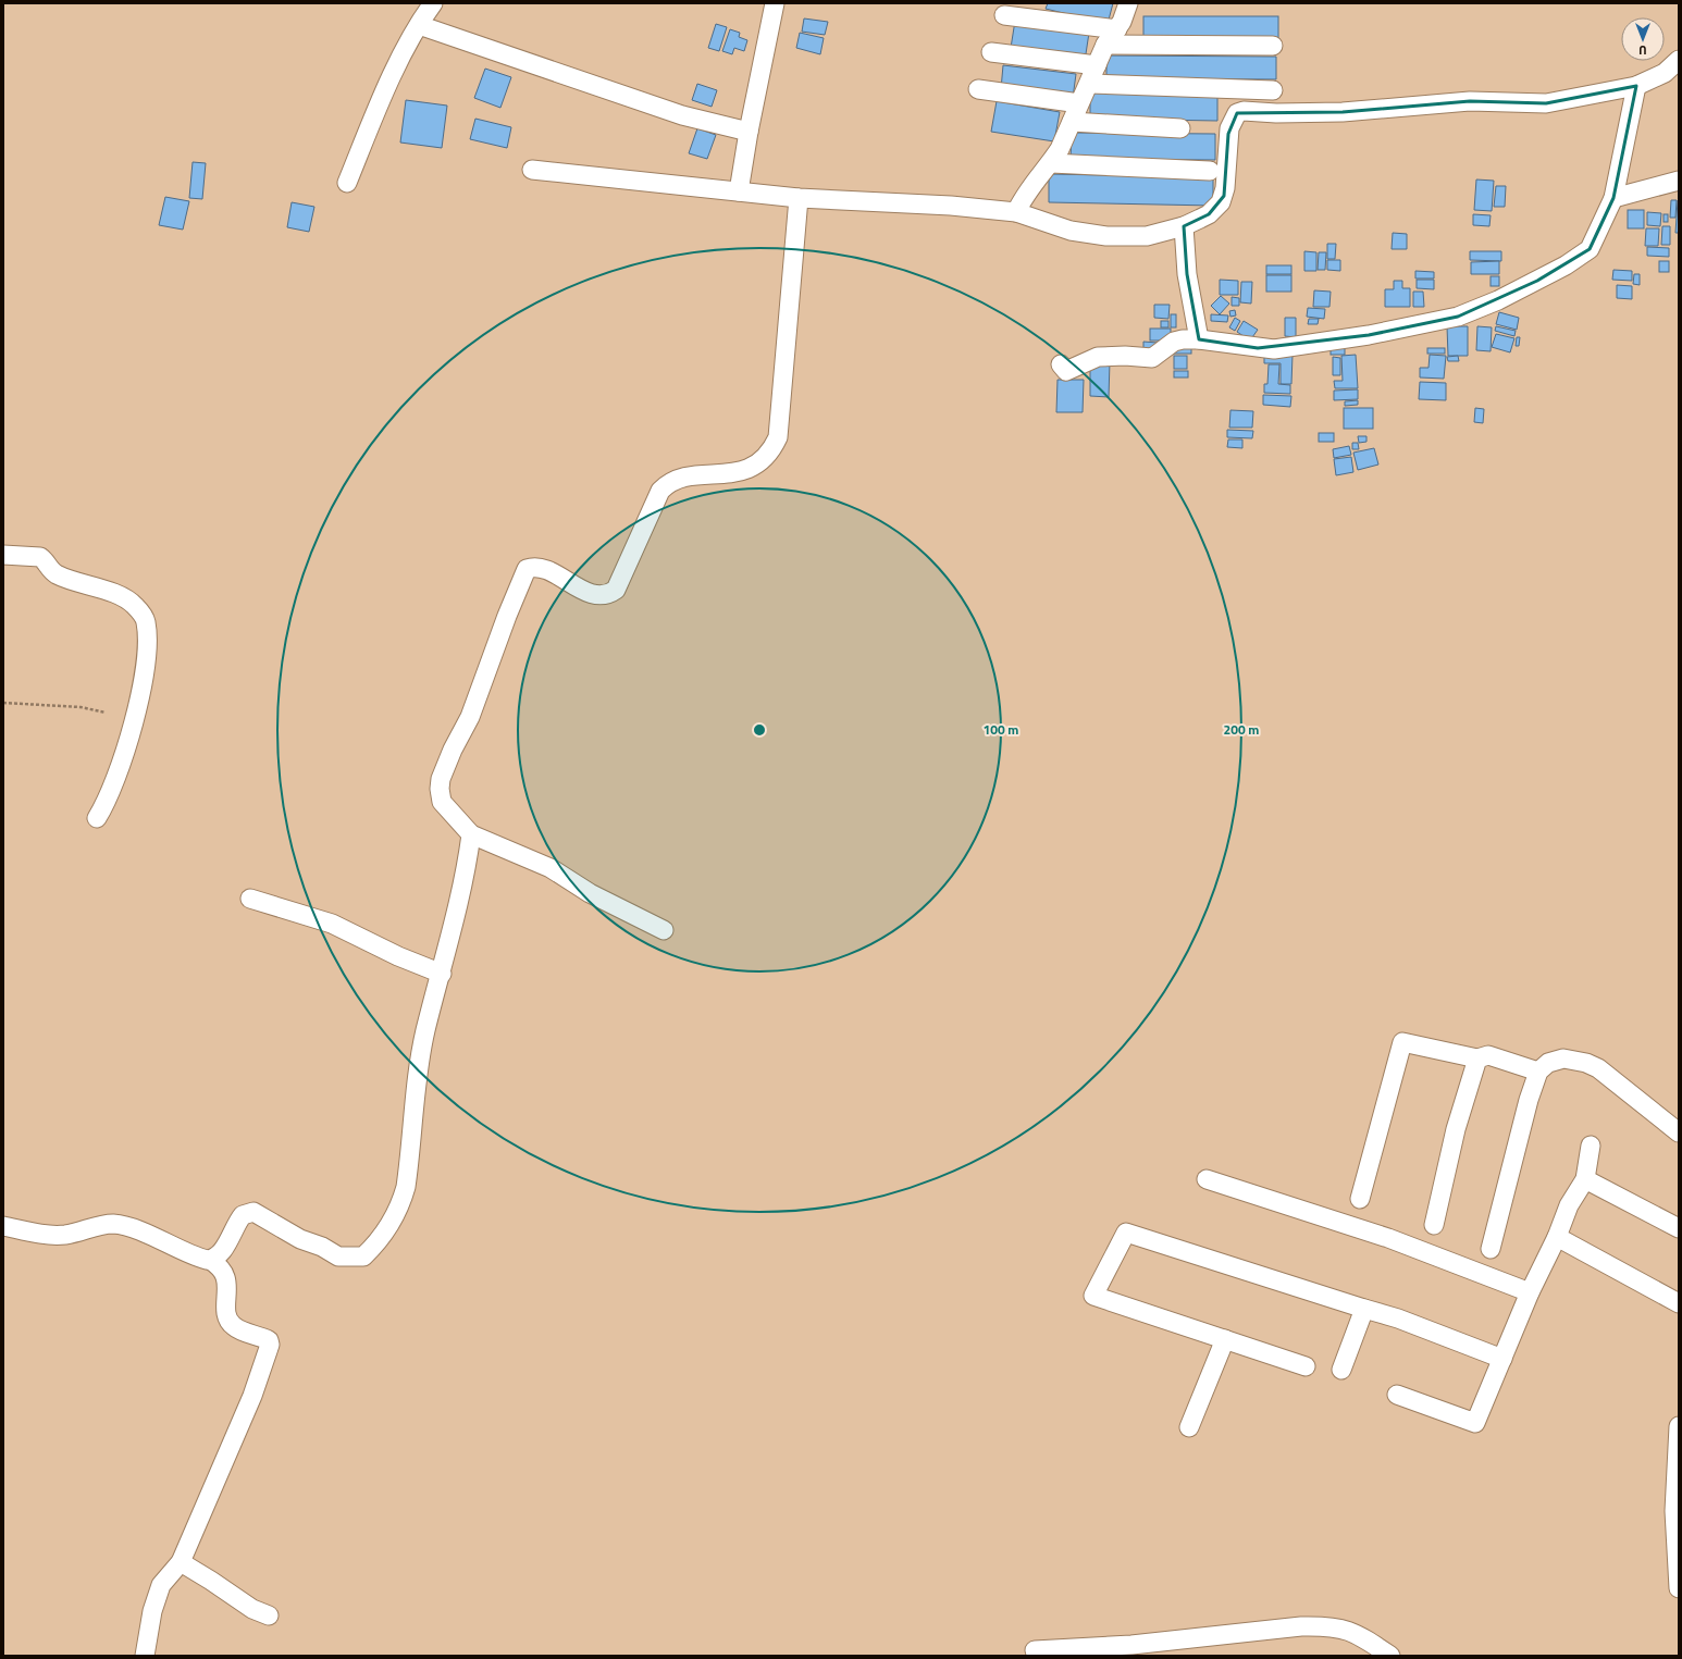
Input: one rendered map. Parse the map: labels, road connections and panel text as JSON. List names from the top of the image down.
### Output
{
  "north": "bottom",
  "rings": ["100 m", "200 m"]
}
